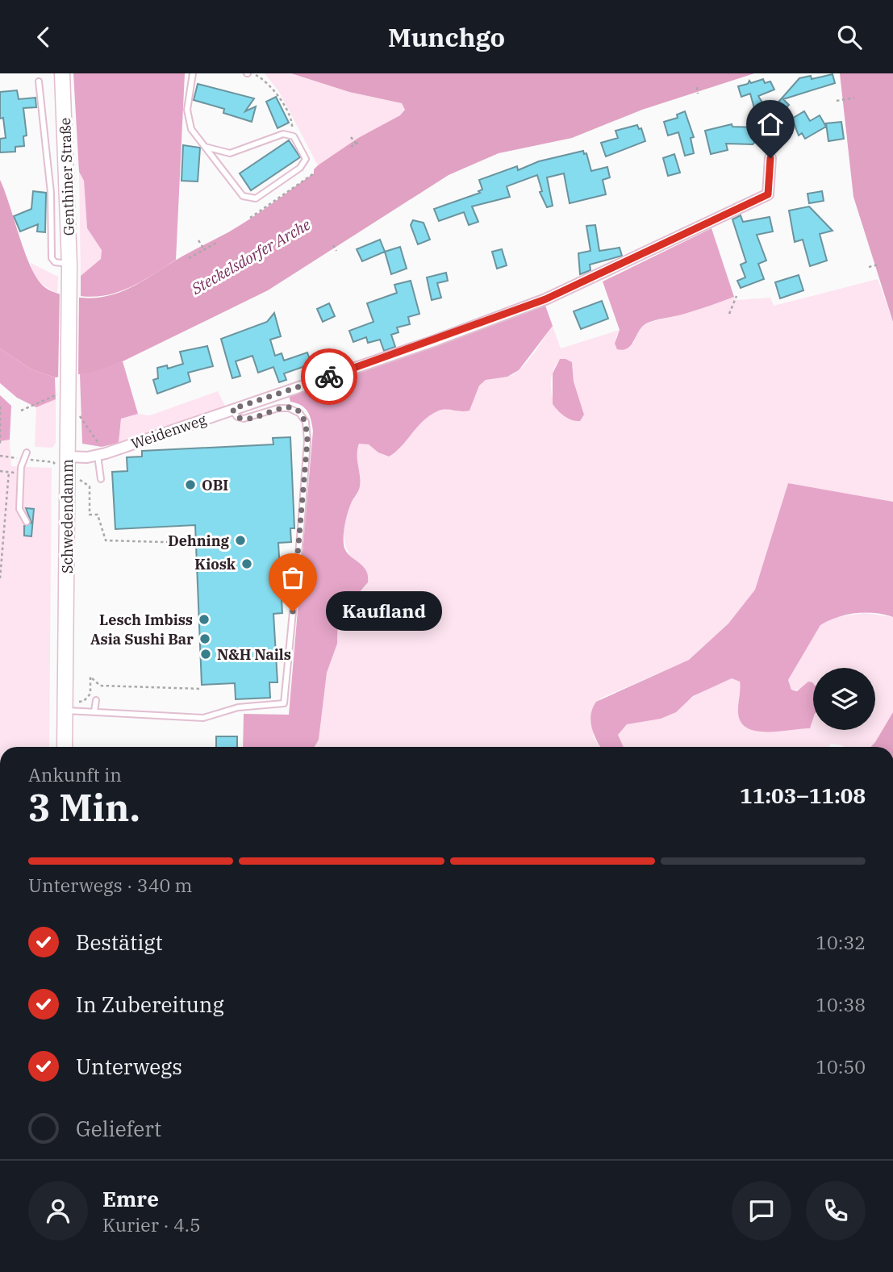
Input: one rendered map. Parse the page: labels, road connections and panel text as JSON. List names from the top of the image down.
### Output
{
  "streets": {
    "main road": ["Genthiner Straße", "Schwedendamm"],
    "street": ["Weidenweg"]
  },
  "crossings": [
    ["Genthiner Straße", "Schwedendamm"],
    ["Weidenweg", "Schwedendamm"]
  ],
  "water": ["Steckelsdorfer Arche"],
  "places": [
    "OBI",
    "Dehning",
    "Kiosk",
    "Kaufland",
    "Lesch Imbiss",
    "Asia Sushi Bar",
    "N&H Nails"
  ],
  "page": {
    "header": "Munchgo",
    "bubble": "Kaufland",
    "heading": ["3 Min.", "Ankunft in", "11:03–11:08"],
    "panel": ["Emre", "Kurier · 4.5"],
    "bar": "Unterwegs · 340 m",
    "list": [
      ["Bestätigt", "10:32"],
      ["In Zubereitung", "10:38"],
      ["Unterwegs", "10:50"],
      "Geliefert"
    ]
  }
}
